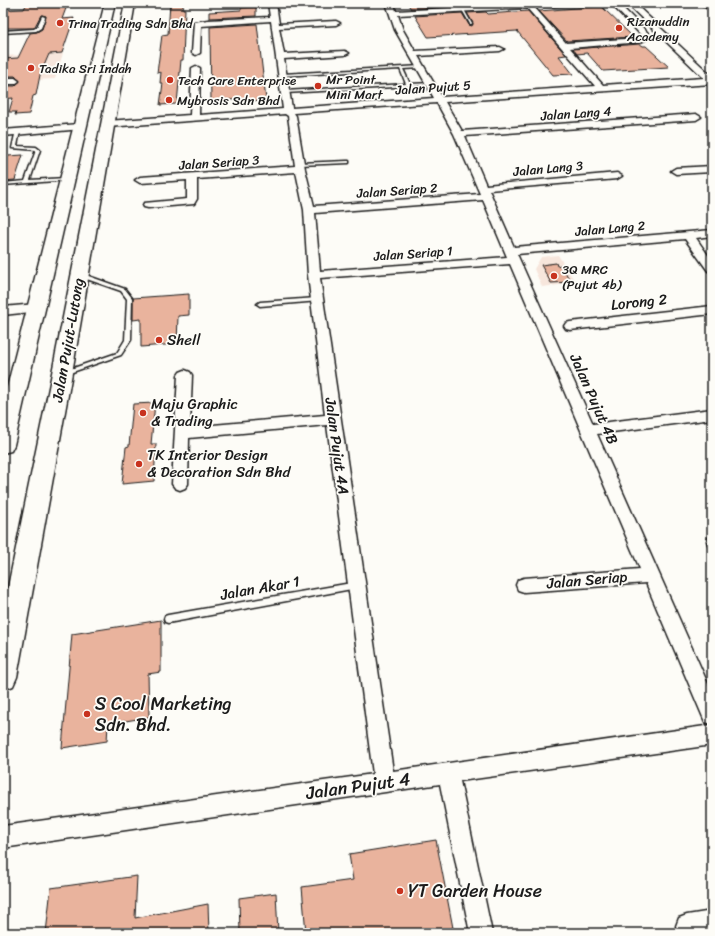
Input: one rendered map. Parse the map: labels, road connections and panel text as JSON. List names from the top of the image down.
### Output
{
  "streets": {
    "highway": ["Jalan Pujut-Lutong"],
    "street": [
      "Jalan Pujut 5",
      "Jalan Lang 4",
      "Jalan Seriap 3",
      "Jalan Lang 3",
      "Jalan Seriap 2",
      "Jalan Lang 2",
      "Jalan Seriap 1",
      "Lorong 2",
      "Jalan Pujut 4B",
      "Jalan Pujut 4A",
      "Jalan Seriap",
      "Jalan Pujut 4"
    ],
    "lane": ["Jalan Akar 1"]
  },
  "crossings": [
    ["Jalan Pujut 5", "Jalan Pujut-Lutong"],
    ["Jalan Pujut 5", "Jalan Pujut 4B"],
    ["Jalan Pujut 5", "Jalan Pujut 4A"],
    ["Jalan Lang 4", "Jalan Pujut 4B"],
    ["Jalan Seriap 3", "Jalan Pujut 4A"],
    ["Jalan Lang 3", "Jalan Seriap 2"],
    ["Jalan Lang 3", "Jalan Pujut 4B"],
    ["Jalan Seriap 2", "Jalan Pujut 4B"],
    ["Jalan Seriap 2", "Jalan Pujut 4A"],
    ["Jalan Lang 2", "Jalan Seriap 1"],
    ["Jalan Lang 2", "Jalan Pujut 4B"],
    ["Jalan Seriap 1", "Jalan Pujut 4B"],
    ["Jalan Seriap 1", "Jalan Pujut 4A"],
    ["Jalan Pujut 4B", "Jalan Seriap"],
    ["Jalan Pujut 4A", "Jalan Akar 1"],
    ["Jalan Pujut 4A", "Jalan Pujut 4"]
  ],
  "places": [
    "Trina Trading Sdn Bhd",
    "Rizanuddin Academy",
    "Tadika Sri Indah",
    "Tech Care Enterprise",
    "Mr Point Mini Mart",
    "Mybrosis Sdn Bhd",
    "3Q MRC (Pujut 4b)",
    "Shell",
    "Maju Graphic & Trading",
    "TK Interior Design & Decoration Sdn Bhd",
    "S Cool Marketing Sdn. Bhd.",
    "YT Garden House"
  ]
}
